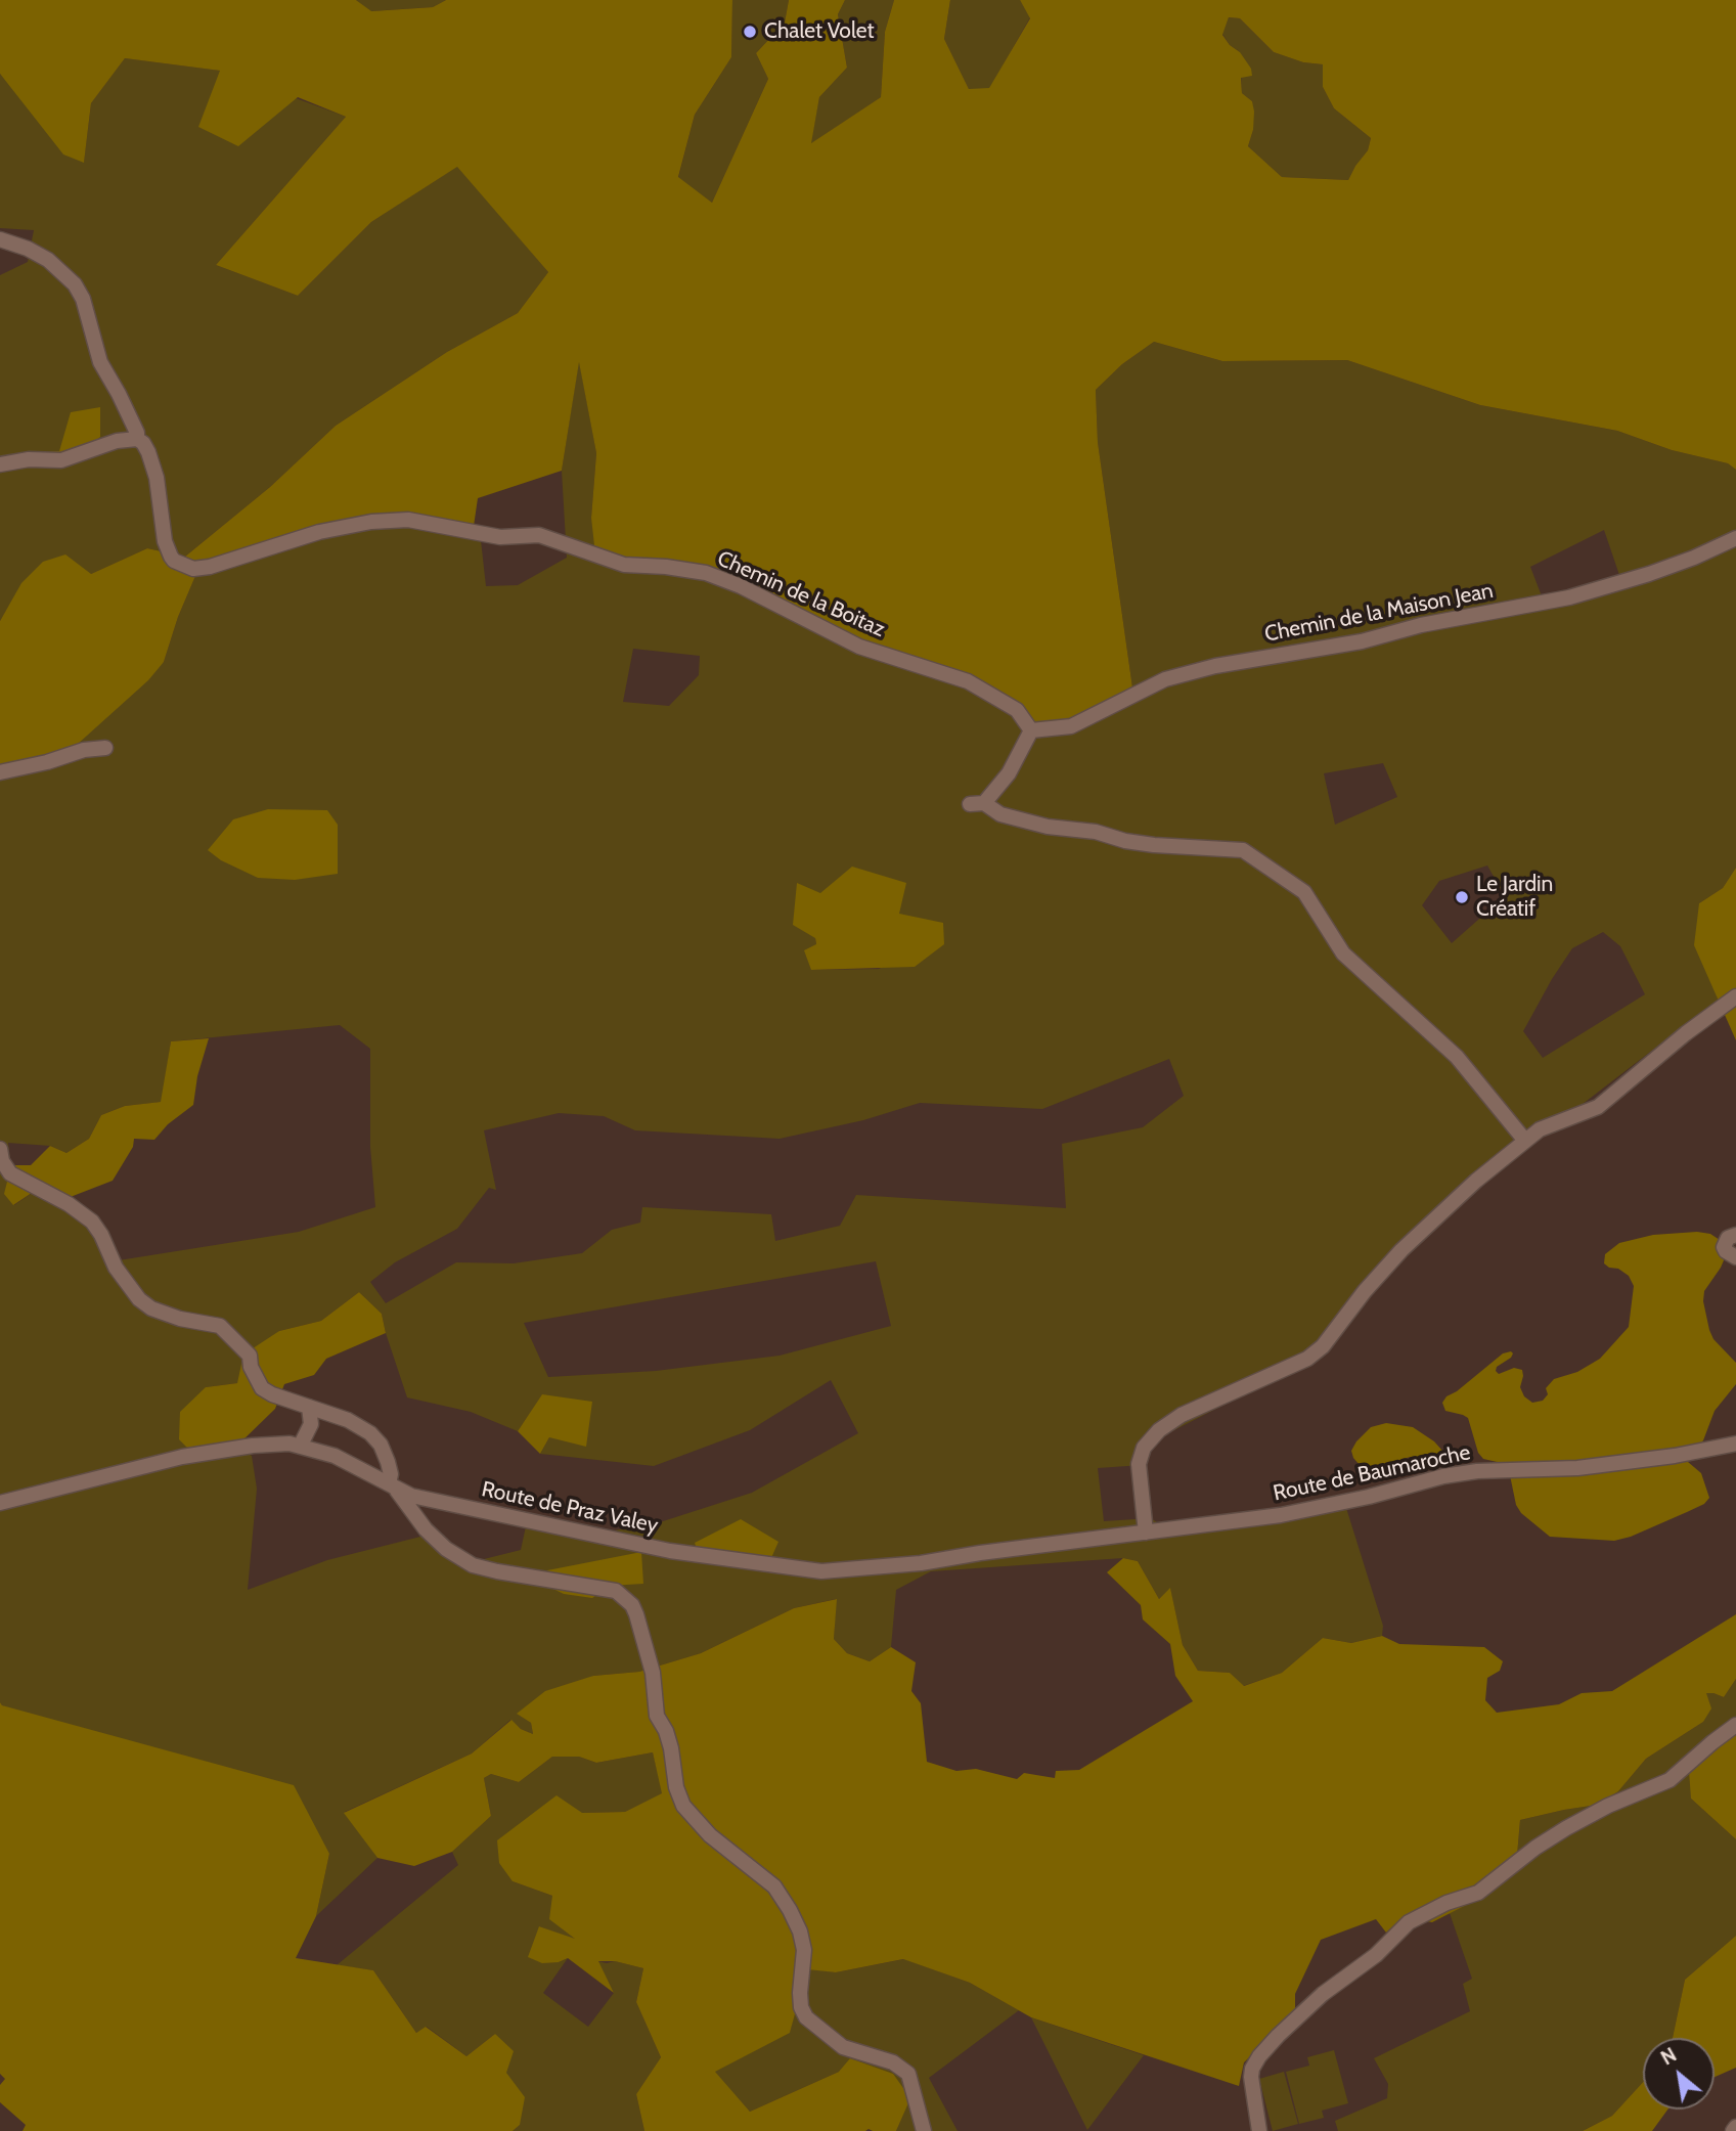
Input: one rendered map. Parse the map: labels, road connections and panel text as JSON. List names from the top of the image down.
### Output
{
  "streets": {
    "street": [
      "Chemin de la Boitaz",
      "Chemin de la Maison Jean",
      "Route de Baumaroche",
      "Route de Praz Valey"
    ]
  },
  "crossings": [
    ["Chemin de la Boitaz", "Chemin de la Maison Jean"],
    ["Route de Baumaroche", "Route de Praz Valey"]
  ],
  "places": ["Chalet Volet", "Le Jardin Créatif"],
  "north": "top left"
}
